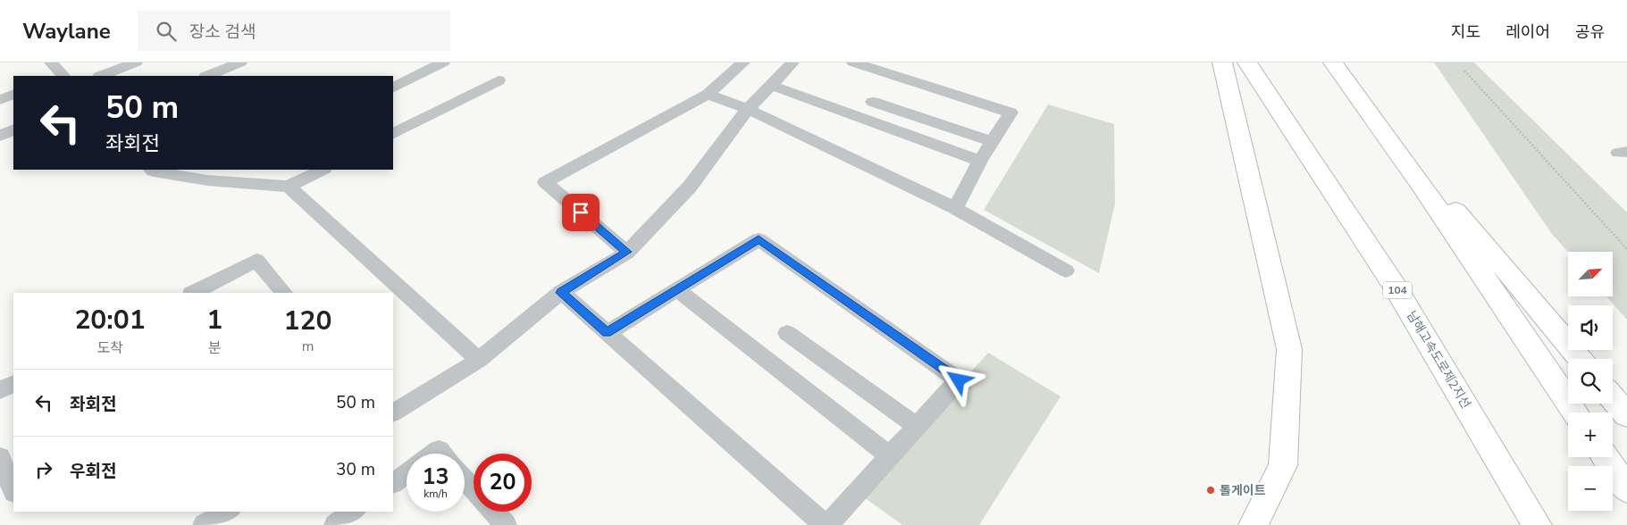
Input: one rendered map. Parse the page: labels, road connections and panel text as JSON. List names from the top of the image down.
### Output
{
  "streets": {
    "highway": ["104", "남해고속도로제2지선"]
  },
  "places": ["톨게이트"],
  "north": "top right",
  "page": {
    "header": "Waylane",
    "search": "장소 검색",
    "nav": ["지도", "레이어", "공유"],
    "turn": ["50 m", "좌회전"],
    "map_buttons": ["+", "−"],
    "eta": [
      "20:01",
      "도착",
      "1",
      "분",
      "120",
      "m"
    ],
    "list": [
      {
        "name": "좌회전",
        "value": "50 m"
      },
      {
        "name": "우회전",
        "value": "30 m"
      }
    ],
    "speed": "13 km/h",
    "limit": "20"
  }
}
